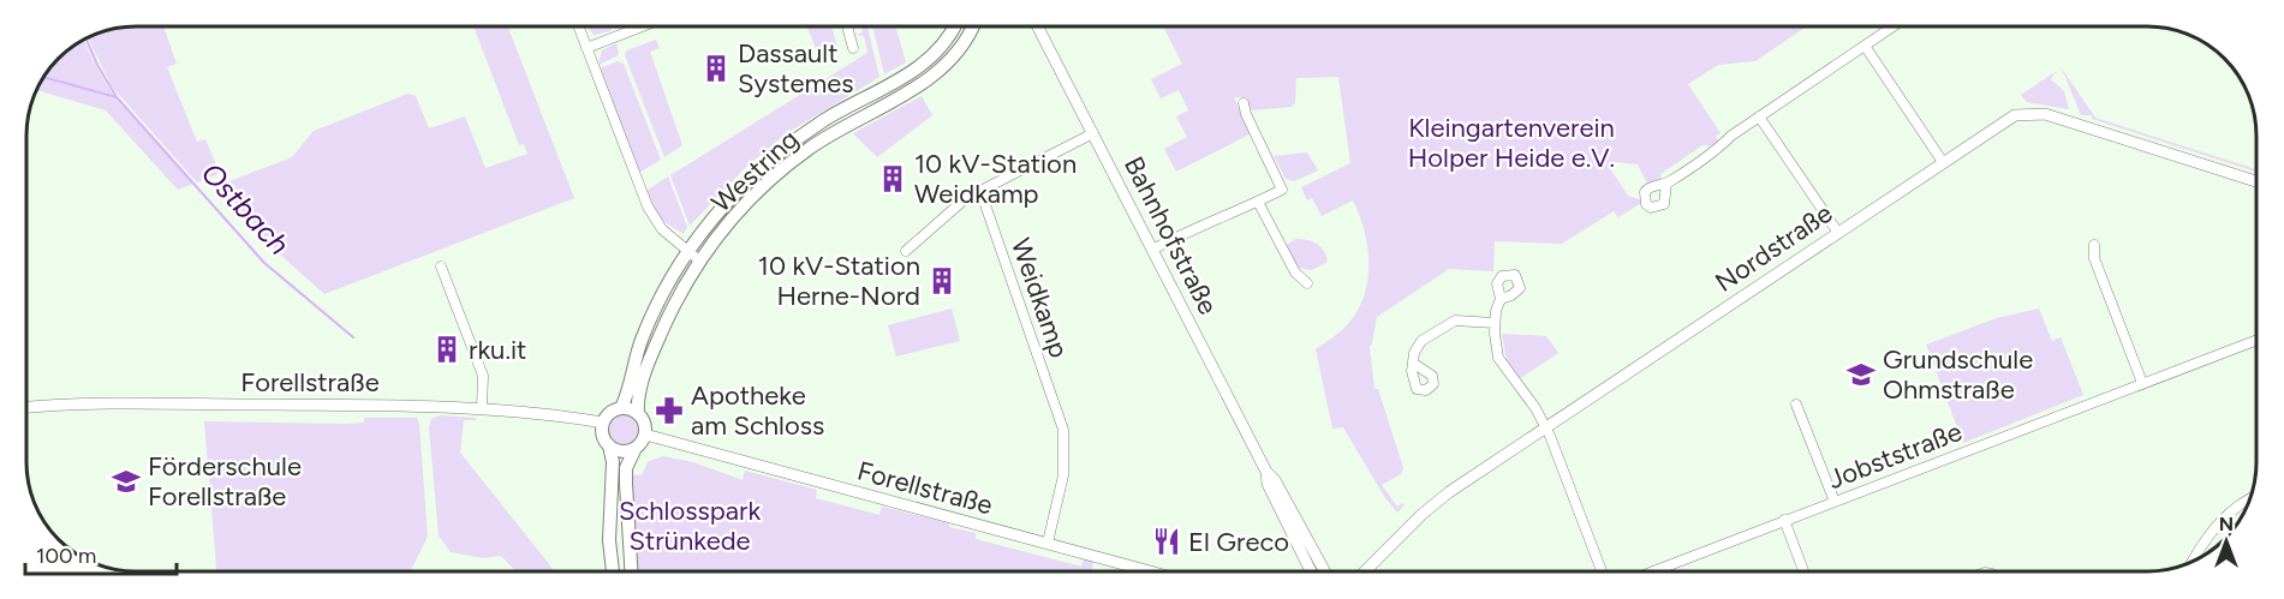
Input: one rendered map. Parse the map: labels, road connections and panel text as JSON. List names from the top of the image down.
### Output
{
  "streets": {
    "main road": ["Westring"],
    "street": [
      "Bahnhofstraße",
      "Nordstraße",
      "Weidkamp",
      "Forellstraße",
      "Jobststraße"
    ]
  },
  "crossings": [
    ["Westring", "Forellstraße"],
    ["Weidkamp", "Forellstraße"]
  ],
  "water": ["Ostbach"],
  "parks": ["Kleingartenverein Holper Heide e.V.", "Schlosspark Strünkede"],
  "places": {
    "building": [
      "Dassault Systemes",
      "10 kV-Station Weidkamp",
      "10 kV-Station Herne-Nord",
      "rku.it"
    ],
    "school or university": ["Grundschule Ohmstraße", "Förderschule Forellstraße"],
    "pharmacy": ["Apotheke am Schloss"],
    "restaurant": ["El Greco"]
  },
  "scale_bar": "100 m",
  "north": "top"
}
